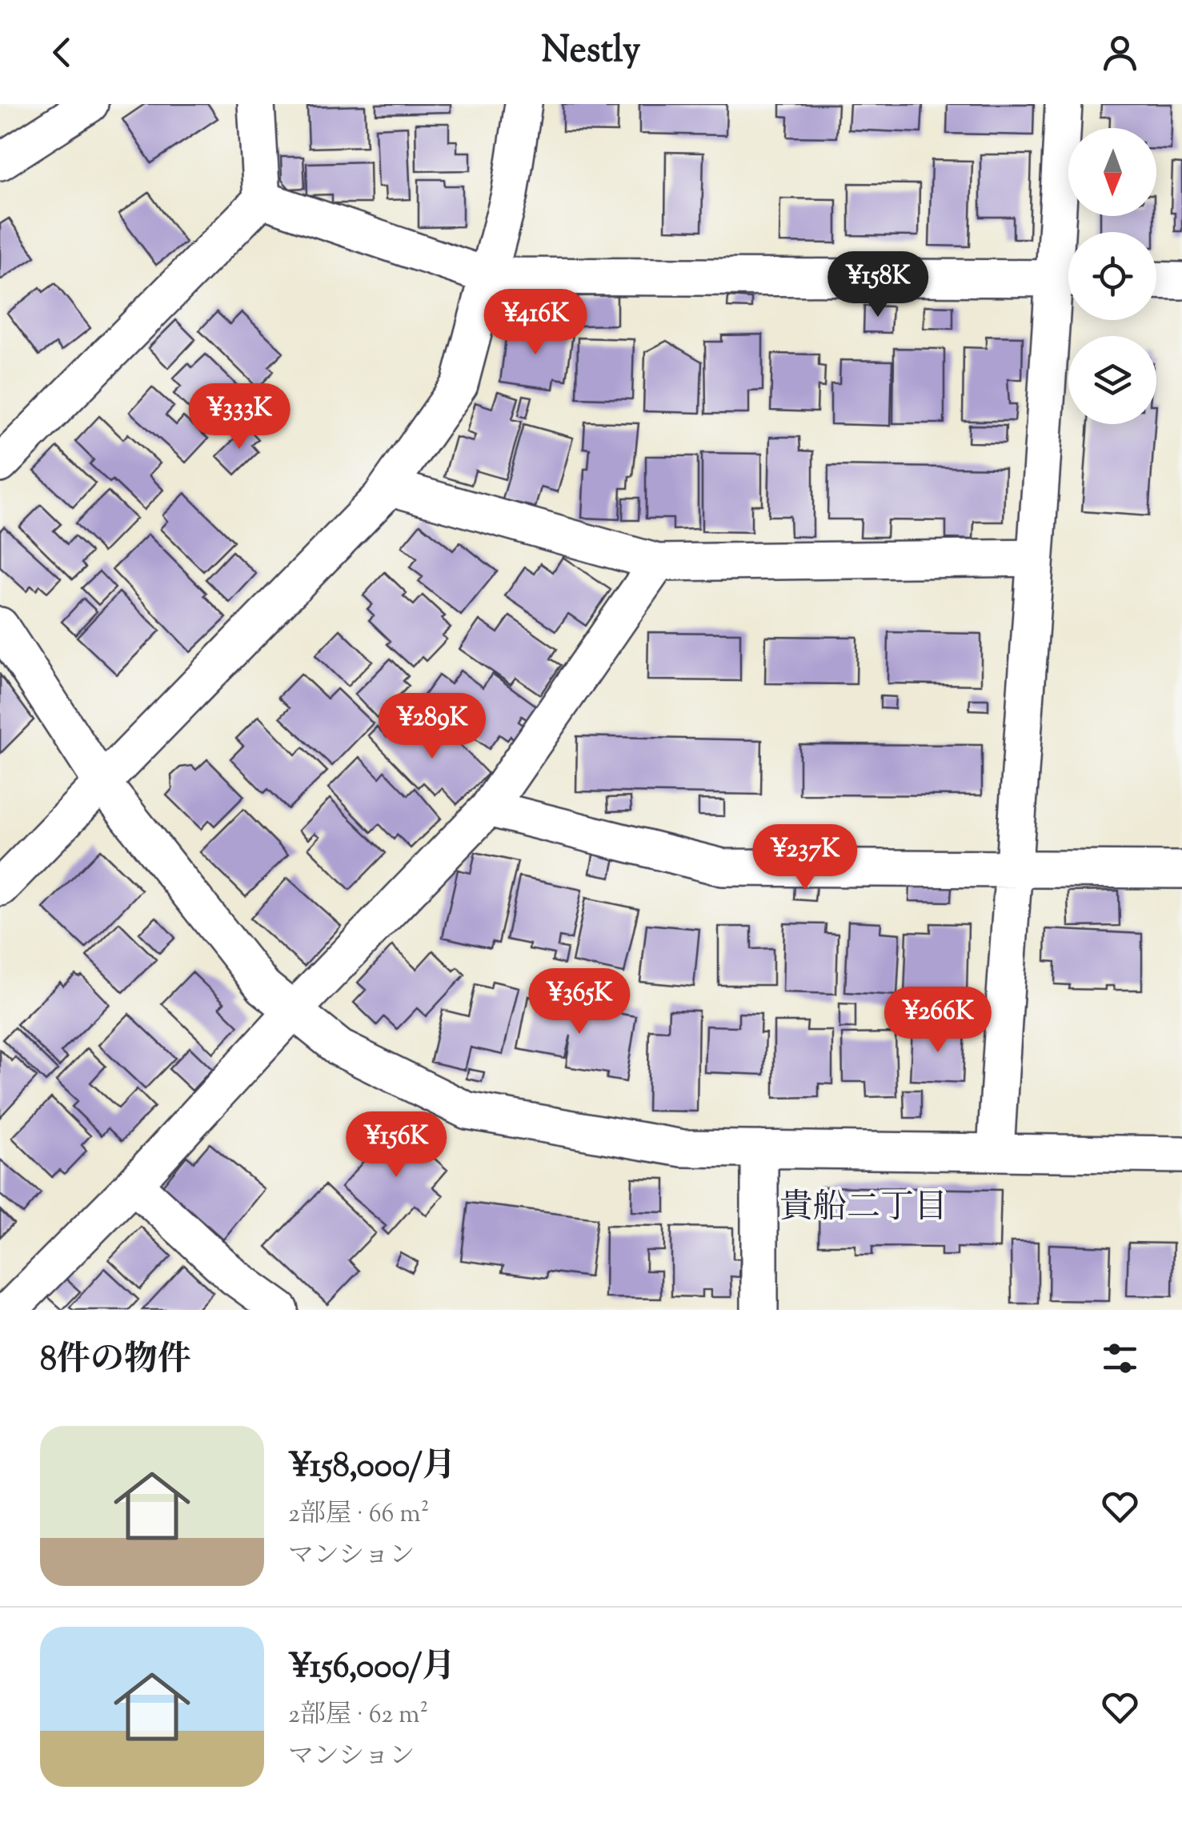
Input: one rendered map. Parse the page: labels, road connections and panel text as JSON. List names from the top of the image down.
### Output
{
  "districts": ["貴船二丁目"],
  "north": "bottom",
  "page": {
    "header": "Nestly",
    "price": [
      "¥158K",
      "¥416K",
      "¥333K",
      "¥289K",
      "¥237K",
      "¥365K",
      "¥266K",
      "¥156K"
    ],
    "heading": "8件の物件",
    "list": [
      {
        "name": "¥158,000/月",
        "note": "2部屋 · 66 m² · マンション"
      },
      {
        "name": "¥156,000/月",
        "note": "2部屋 · 62 m² · マンション"
      }
    ]
  }
}
